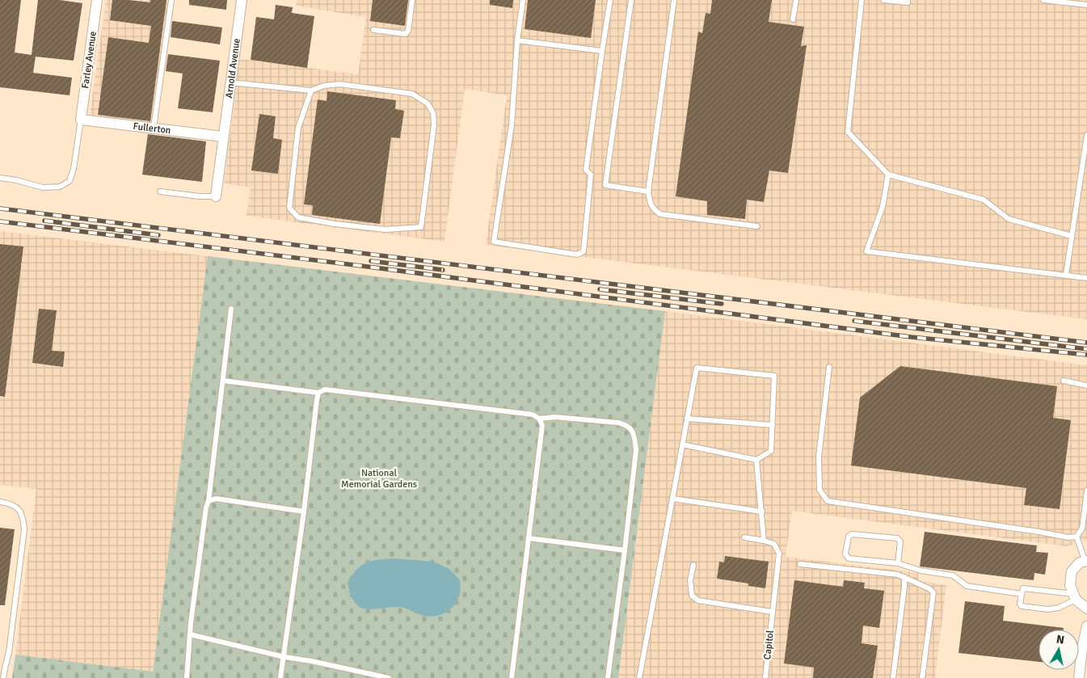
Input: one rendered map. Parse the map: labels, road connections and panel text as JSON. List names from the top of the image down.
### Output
{
  "streets": {
    "street": ["Farley Avenue", "Arnold Avenue", "Fullerton"],
    "lane": ["Capitol"]
  },
  "crossings": [
    ["Farley Avenue", "Fullerton"],
    ["Arnold Avenue", "Fullerton"]
  ],
  "parks": ["National Memorial Gardens"],
  "north": "top"
}
